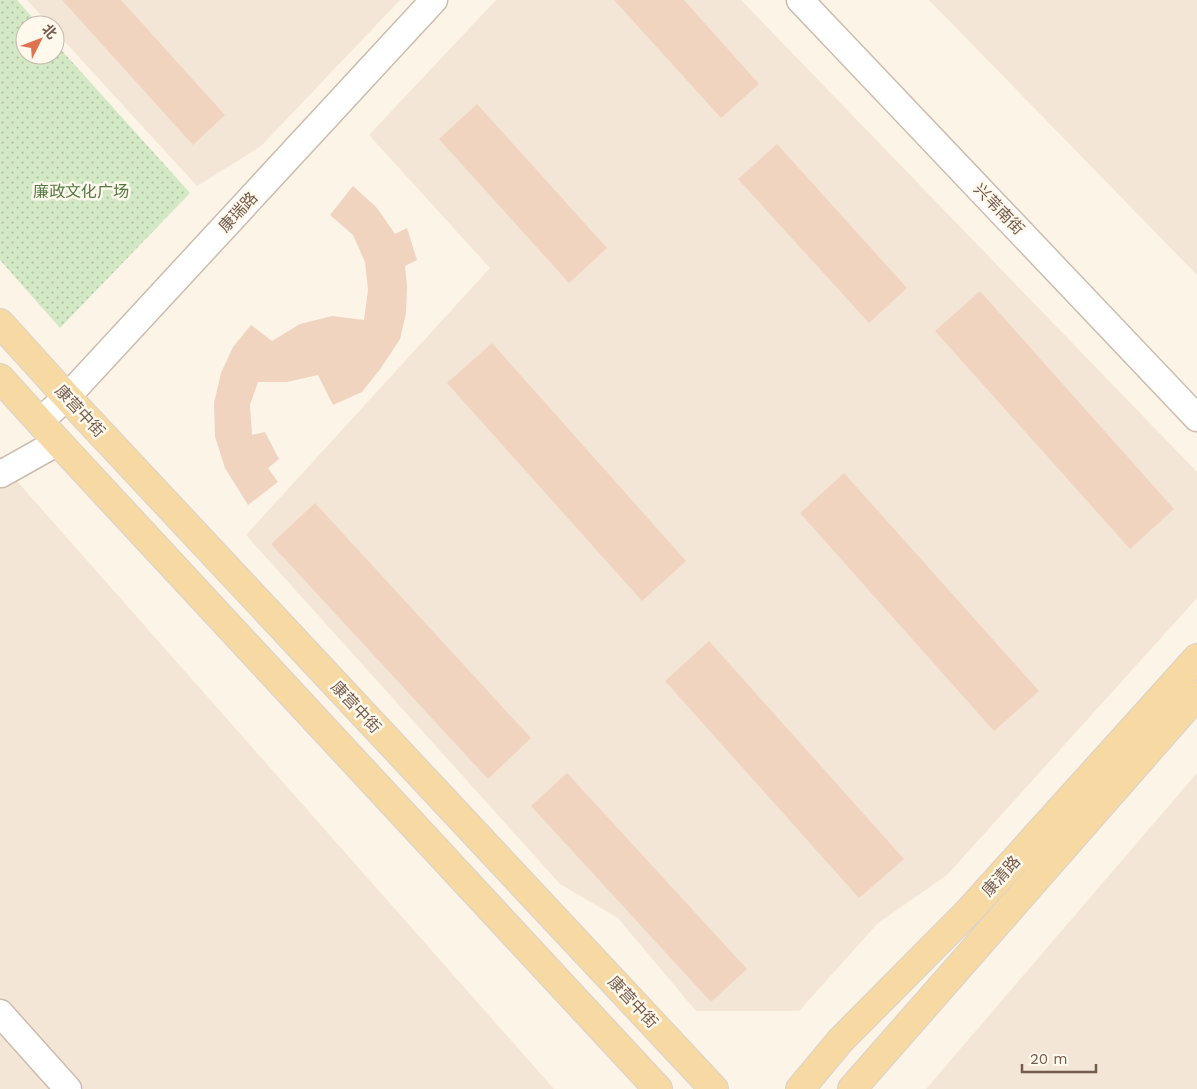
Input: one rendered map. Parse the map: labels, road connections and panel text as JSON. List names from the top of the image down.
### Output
{
  "streets": {
    "main road": ["康营中街", "康清路"],
    "street": ["兴苇南街", "康瑞路"]
  },
  "crossings": [
    ["康瑞路", "康营中街"]
  ],
  "parks": ["廉政文化广场"],
  "scale_bar": "20 m",
  "north": "top right"
}
